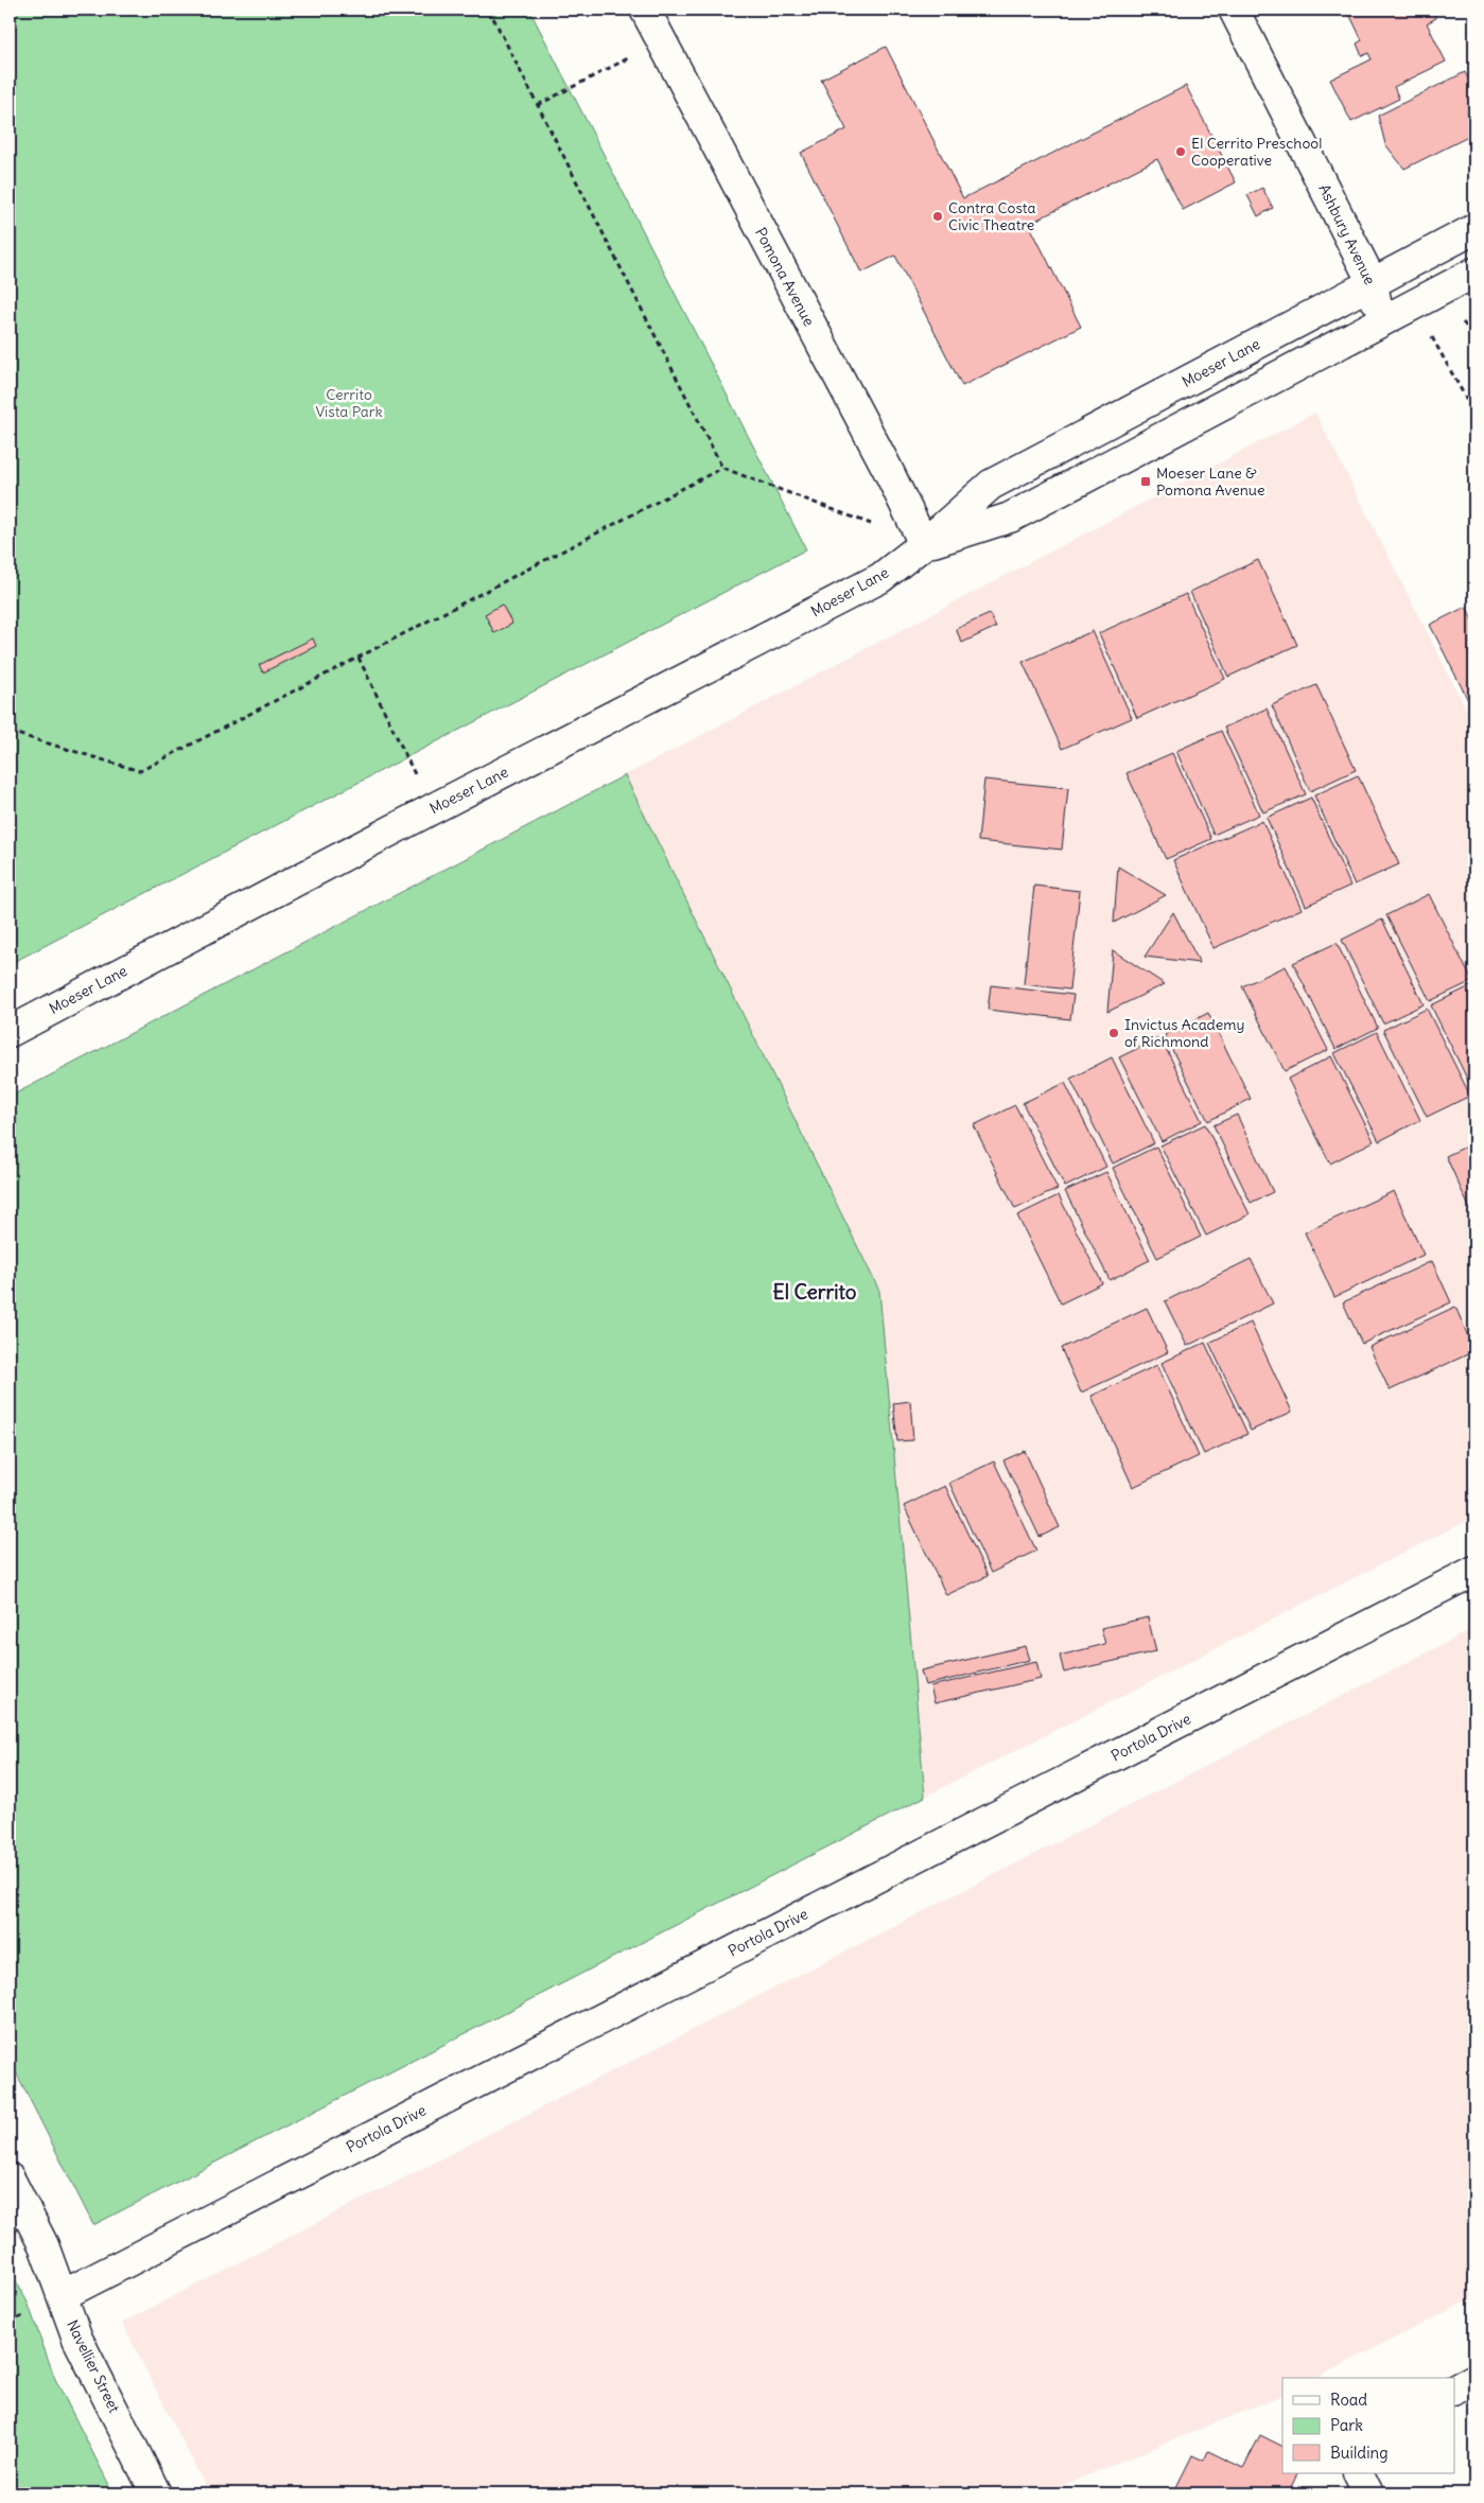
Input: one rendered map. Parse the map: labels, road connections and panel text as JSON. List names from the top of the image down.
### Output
{
  "streets": {
    "street": [
      "Ashbury Avenue",
      "Pomona Avenue",
      "Moeser Lane",
      "Portola Drive",
      "Navellier Street"
    ]
  },
  "crossings": [
    ["Ashbury Avenue", "Moeser Lane"],
    ["Pomona Avenue", "Moeser Lane"],
    ["Portola Drive", "Navellier Street"]
  ],
  "districts": ["El Cerrito"],
  "parks": ["Cerrito Vista Park"],
  "places": {
    "other": ["El Cerrito Preschool Cooperative", "Contra Costa Civic Theatre", "Invictus Academy of Richmond"],
    "transit": ["Moeser Lane & Pomona Avenue"]
  },
  "legend": ["Road", "Park", "Building"]
}
